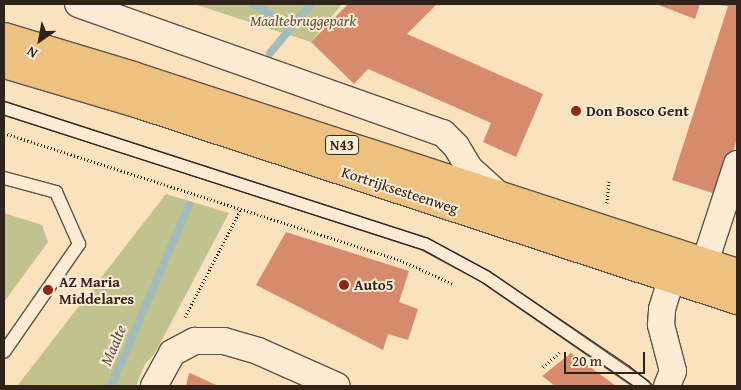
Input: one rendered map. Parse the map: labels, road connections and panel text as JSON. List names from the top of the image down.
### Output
{
  "streets": {
    "main road": ["N43", "Kortrijksesteenweg"]
  },
  "water": ["Maalte"],
  "parks": ["Maaltebruggepark"],
  "places": ["Don Bosco Gent", "Auto5", "AZ Maria Middelares"],
  "scale_bar": "20 m",
  "north": "bottom left"
}
